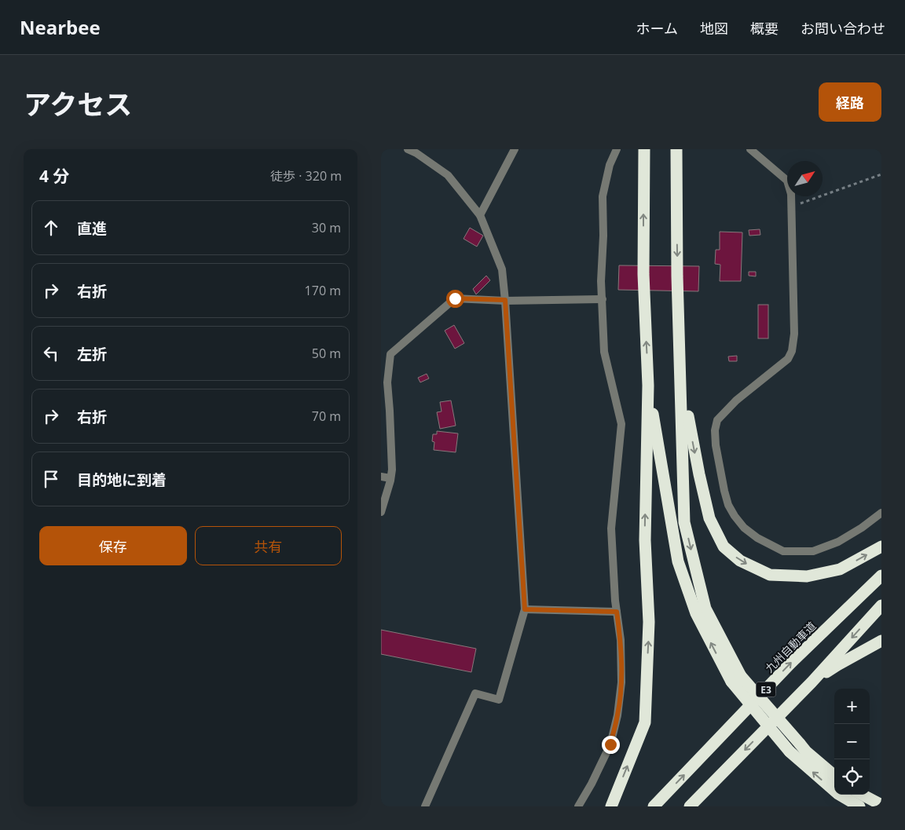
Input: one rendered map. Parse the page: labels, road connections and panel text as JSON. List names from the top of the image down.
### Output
{
  "streets": {
    "highway": ["九州自動車道", "E3"]
  },
  "north": "top right",
  "page": {
    "header": "Nearbee",
    "nav": [
      "ホーム",
      "地図",
      "概要",
      "お問い合わせ"
    ],
    "title": "アクセス",
    "buttons": [
      "経路",
      ["保存", "共有"]
    ],
    "heading": ["4 分", "徒歩 · 320 m"],
    "list": [
      ["直進", "30 m"],
      ["右折", "170 m"],
      ["左折", "50 m"],
      ["右折", "70 m"],
      "目的地に到着"
    ],
    "map_buttons": ["+", "−"]
  }
}
